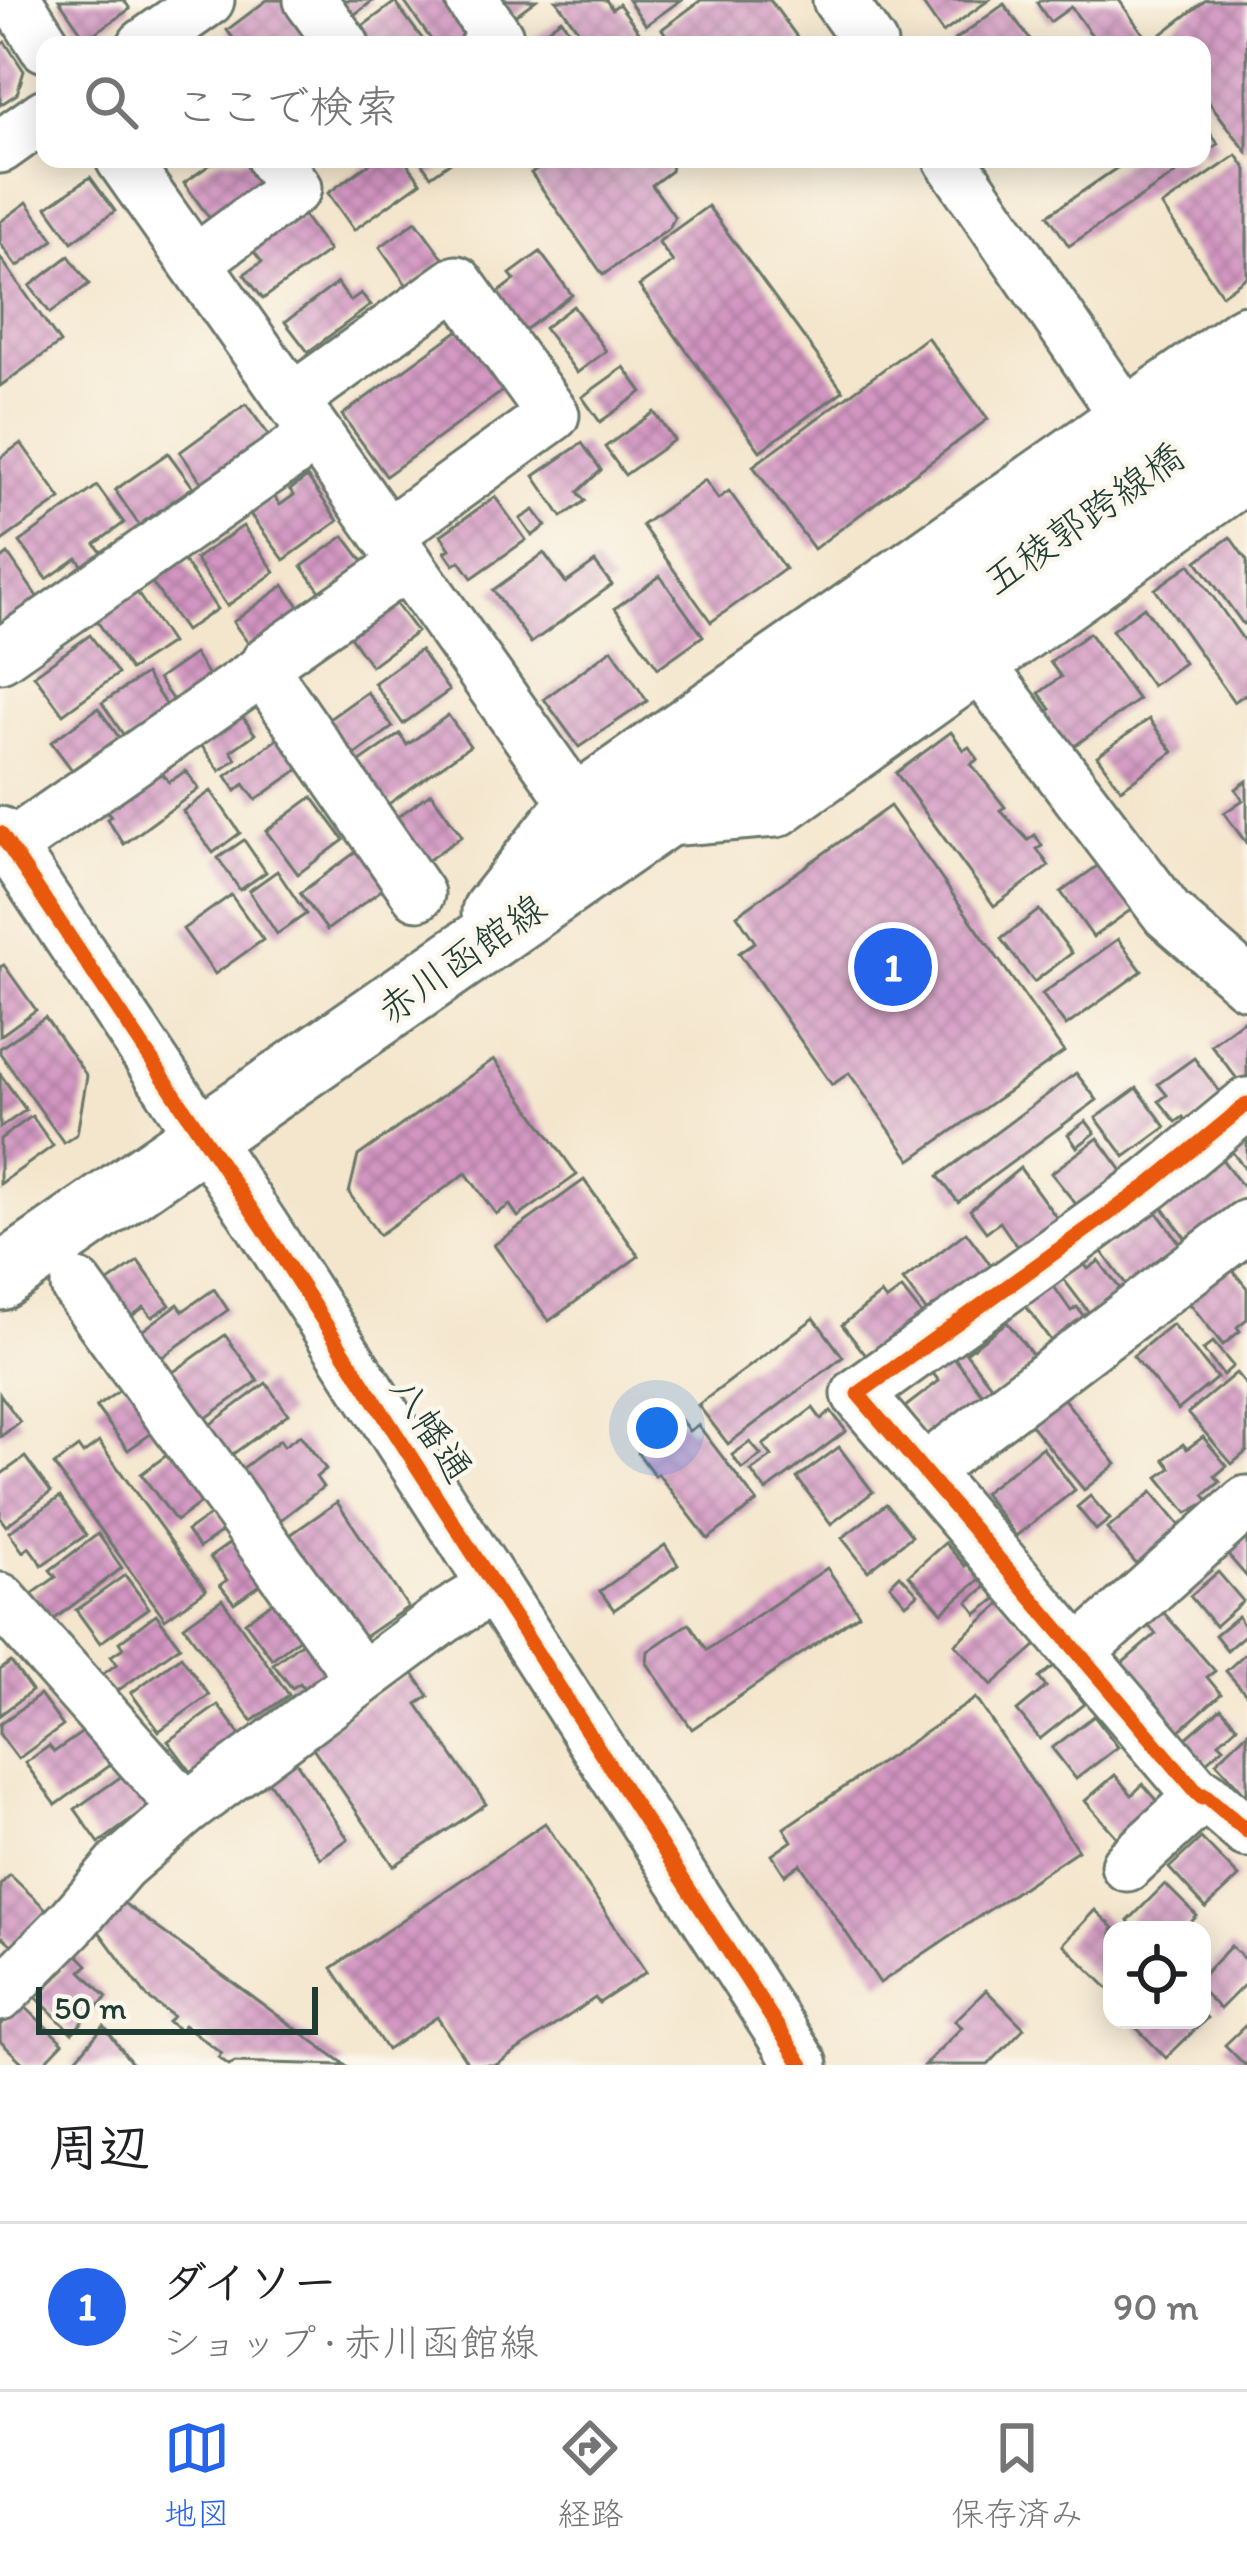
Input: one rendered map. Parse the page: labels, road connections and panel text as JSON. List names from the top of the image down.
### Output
{
  "streets": {
    "main road": ["五稜郭跨線橋", "赤川函館線"],
    "street": ["八幡通"]
  },
  "crossings": [
    ["五稜郭跨線橋", "赤川函館線"],
    ["赤川函館線", "八幡通"]
  ],
  "scale_bar": "50 m",
  "page": {
    "search": "ここで検索",
    "pins": "1",
    "scale": "50 m",
    "heading": "周辺",
    "list": [
      {
        "mark": "1",
        "name": "ダイソー",
        "note": "ショップ · 赤川函館線",
        "value": "90 m"
      }
    ],
    "nav": ["地図", "経路", "保存済み"]
  }
}
